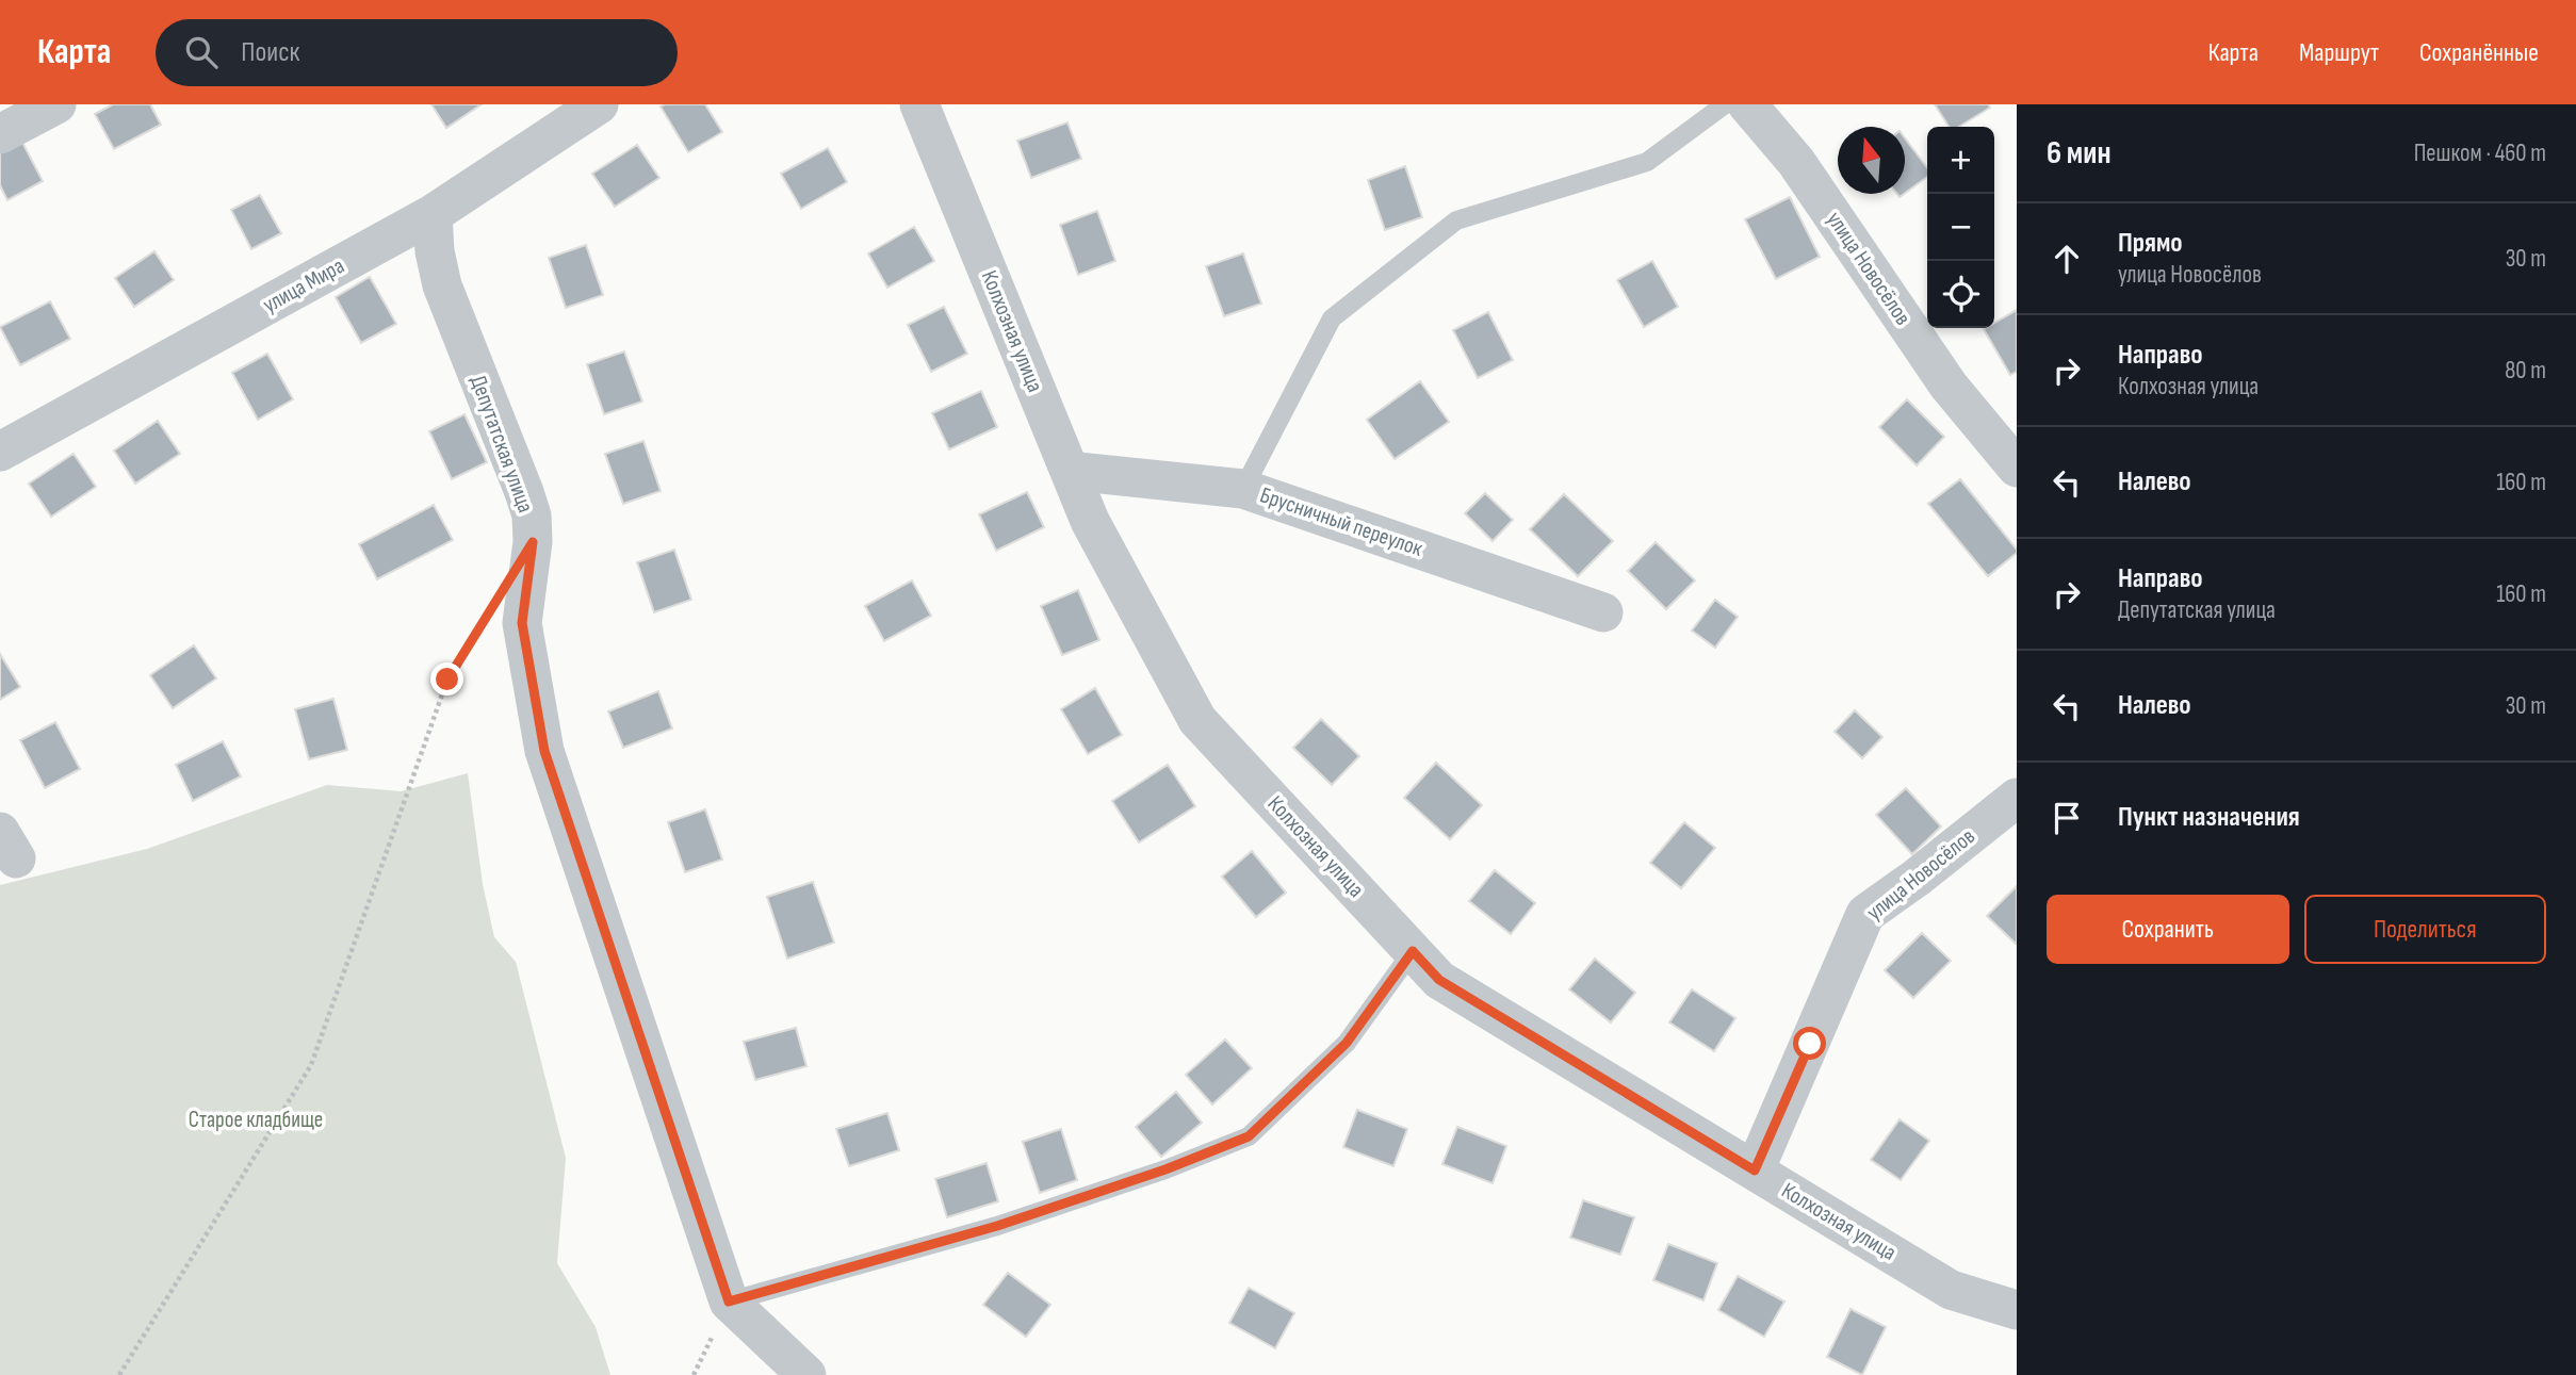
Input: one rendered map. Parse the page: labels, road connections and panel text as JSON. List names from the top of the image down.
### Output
{
  "streets": {
    "street": [
      "улица Новосёлов",
      "улица Мира",
      "Колхозная улица",
      "Депутатская улица",
      "Брусничный переулок"
    ]
  },
  "crossings": [
    ["улица Новосёлов", "Колхозная улица"],
    ["улица Мира", "Депутатская улица"],
    ["Колхозная улица", "Брусничный переулок"]
  ],
  "parks": ["Старое кладбище"],
  "north": "top",
  "page": {
    "header": "Карта",
    "search": "Поиск",
    "nav": ["Карта", "Маршрут", "Сохранённые"],
    "heading": ["6 мин", "Пешком · 460 m"],
    "map_buttons": ["+", "−"],
    "list": [
      ["Прямо", "улица Новосёлов", "30 m"],
      ["Направо", "Колхозная улица", "80 m"],
      ["Налево", "160 m"],
      ["Направо", "Депутатская улица", "160 m"],
      ["Налево", "30 m"],
      "Пункт назначения"
    ],
    "buttons": ["Сохранить", "Поделиться"]
  }
}
